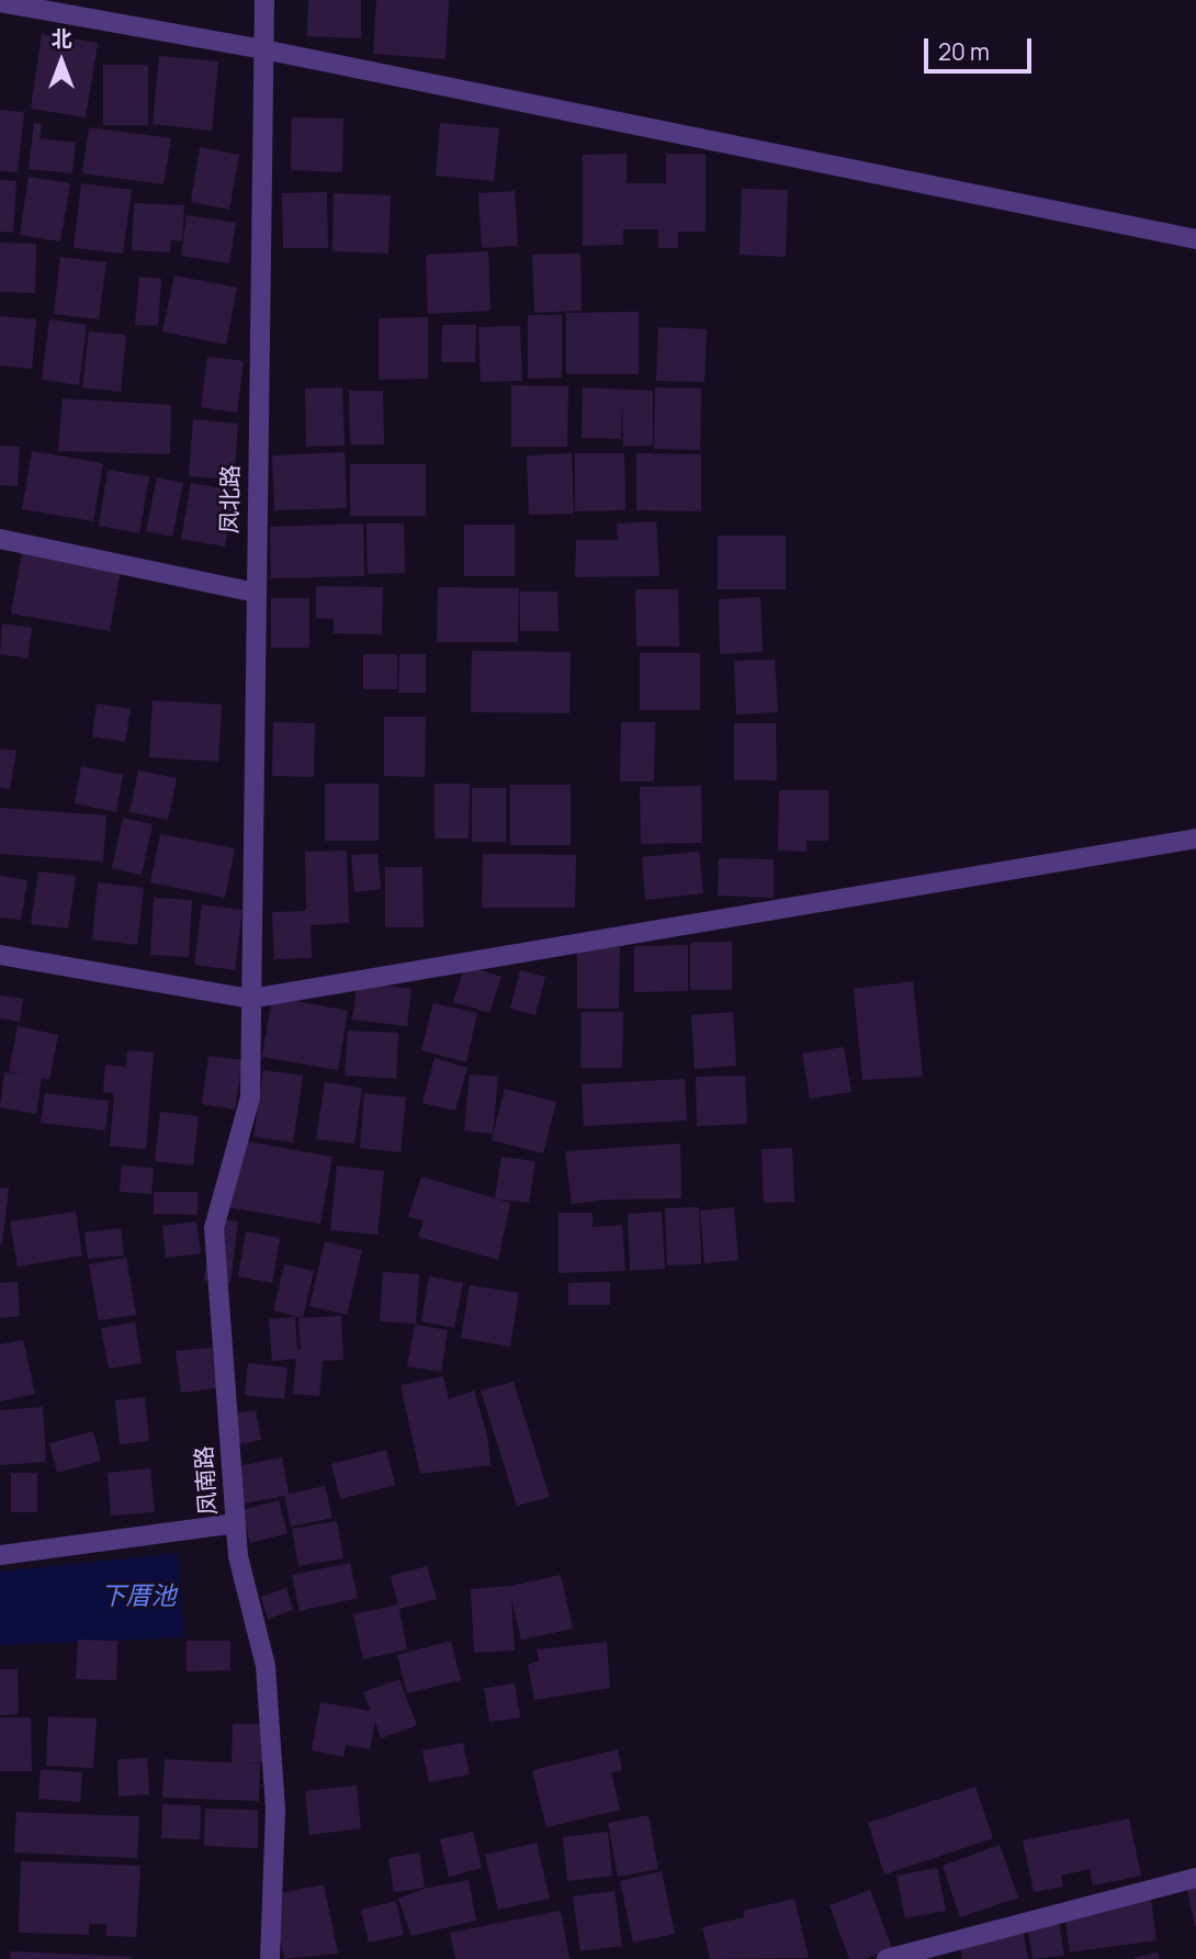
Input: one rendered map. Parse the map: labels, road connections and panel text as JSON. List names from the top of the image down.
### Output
{
  "streets": {
    "street": ["凤北路", "凤南路"]
  },
  "crossings": [
    ["凤北路", "凤南路"]
  ],
  "water": ["下厝池"],
  "scale_bar": "20 m",
  "north": "top"
}
